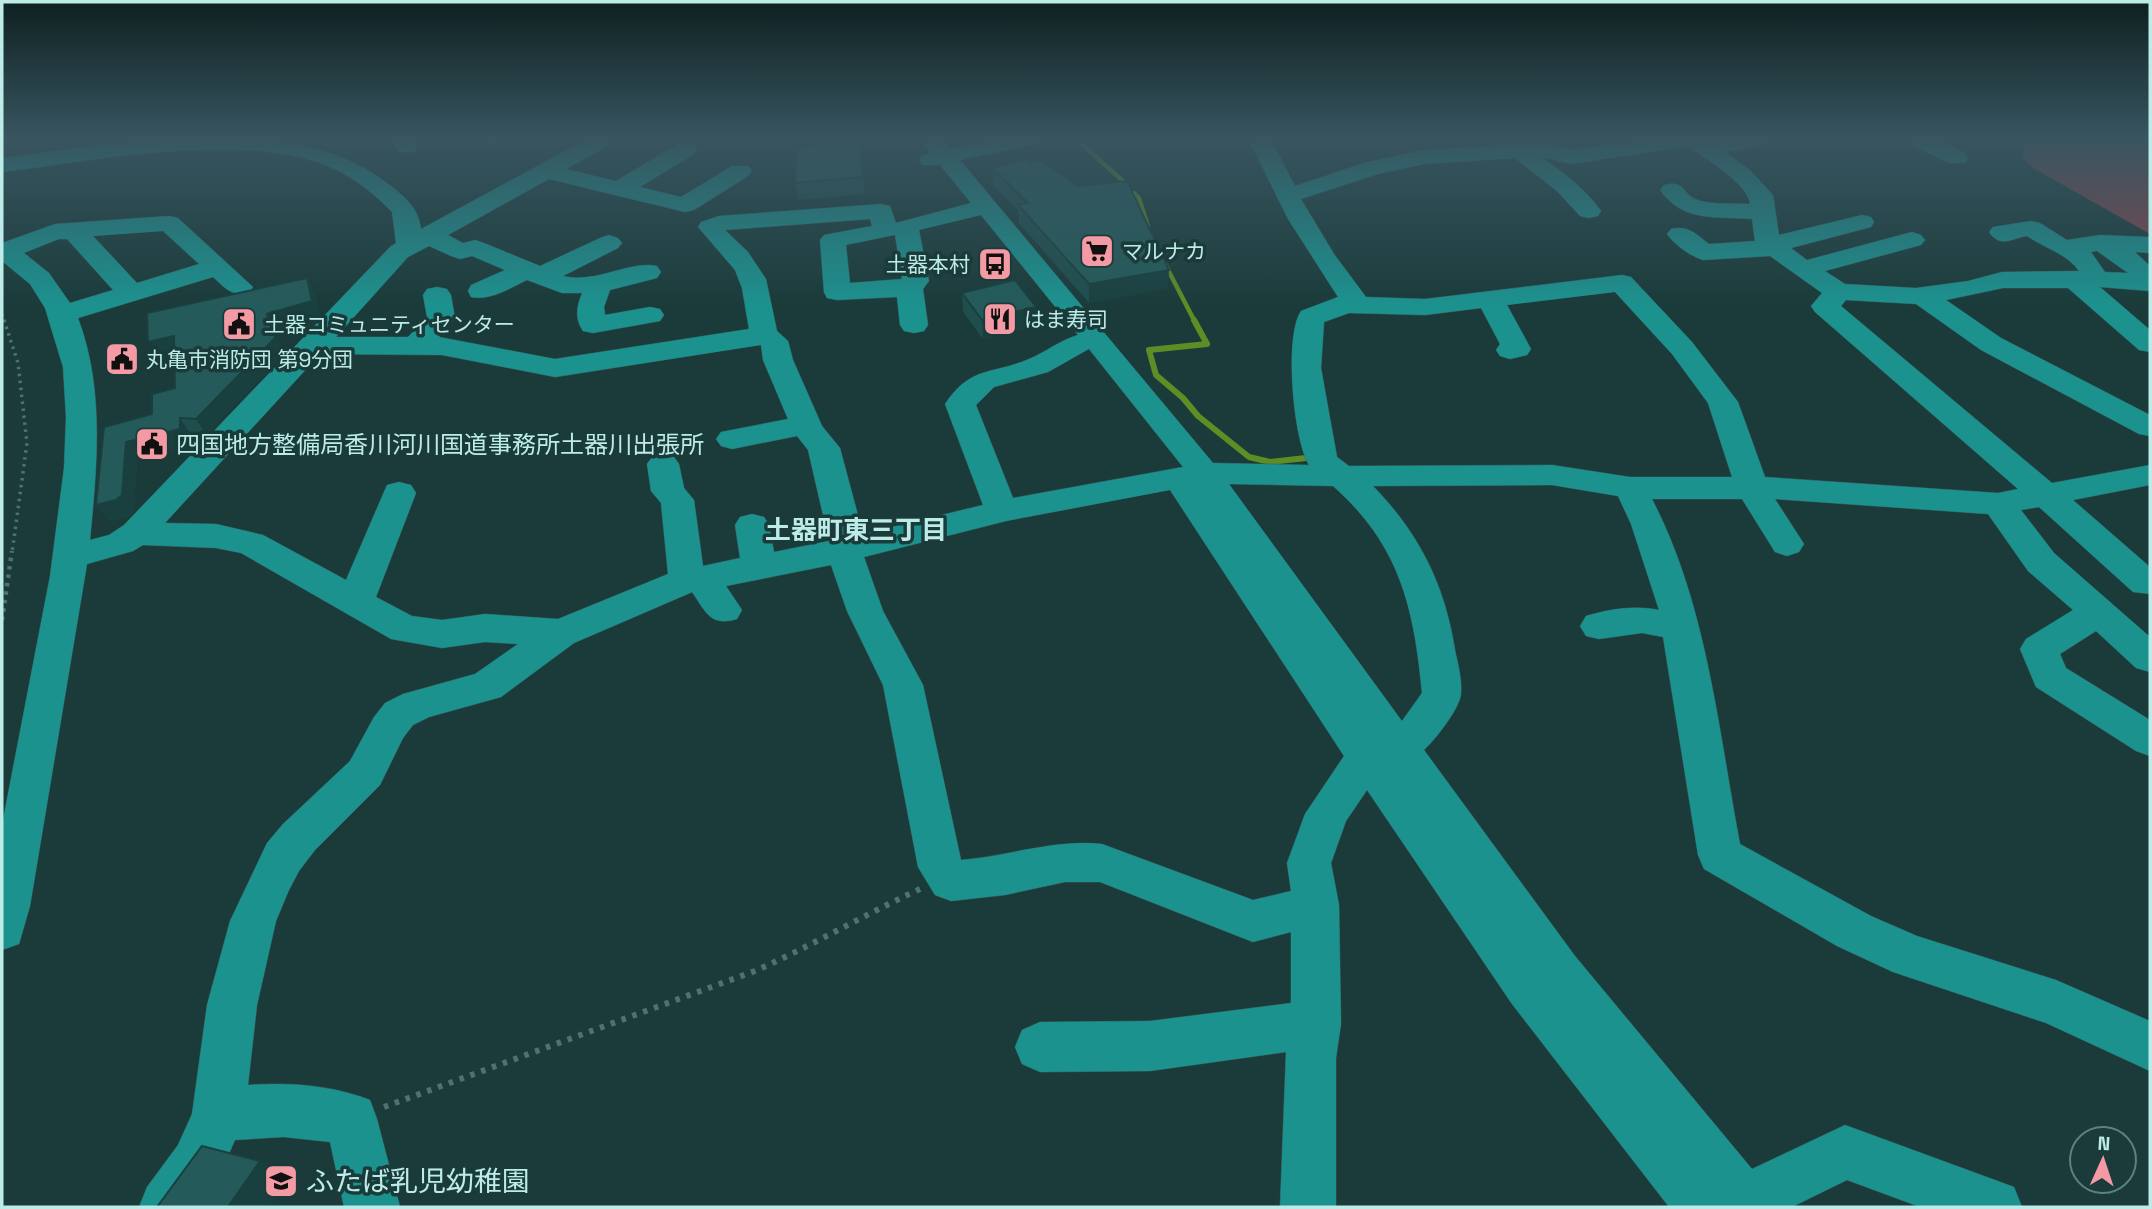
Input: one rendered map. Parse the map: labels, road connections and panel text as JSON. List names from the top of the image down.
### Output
{
  "districts": ["土器町東三丁目"],
  "places": {
    "supermarket": ["マルナカ"],
    "bus stop": ["土器本村"],
    "restaurant": ["はま寿司"],
    "public building": ["土器コミュニティセンター", "丸亀市消防団 第9分団", "四国地方整備局香川河川国道事務所土器川出張所"],
    "school or university": ["ふたば乳児幼稚園"]
  },
  "north": "top"
}
